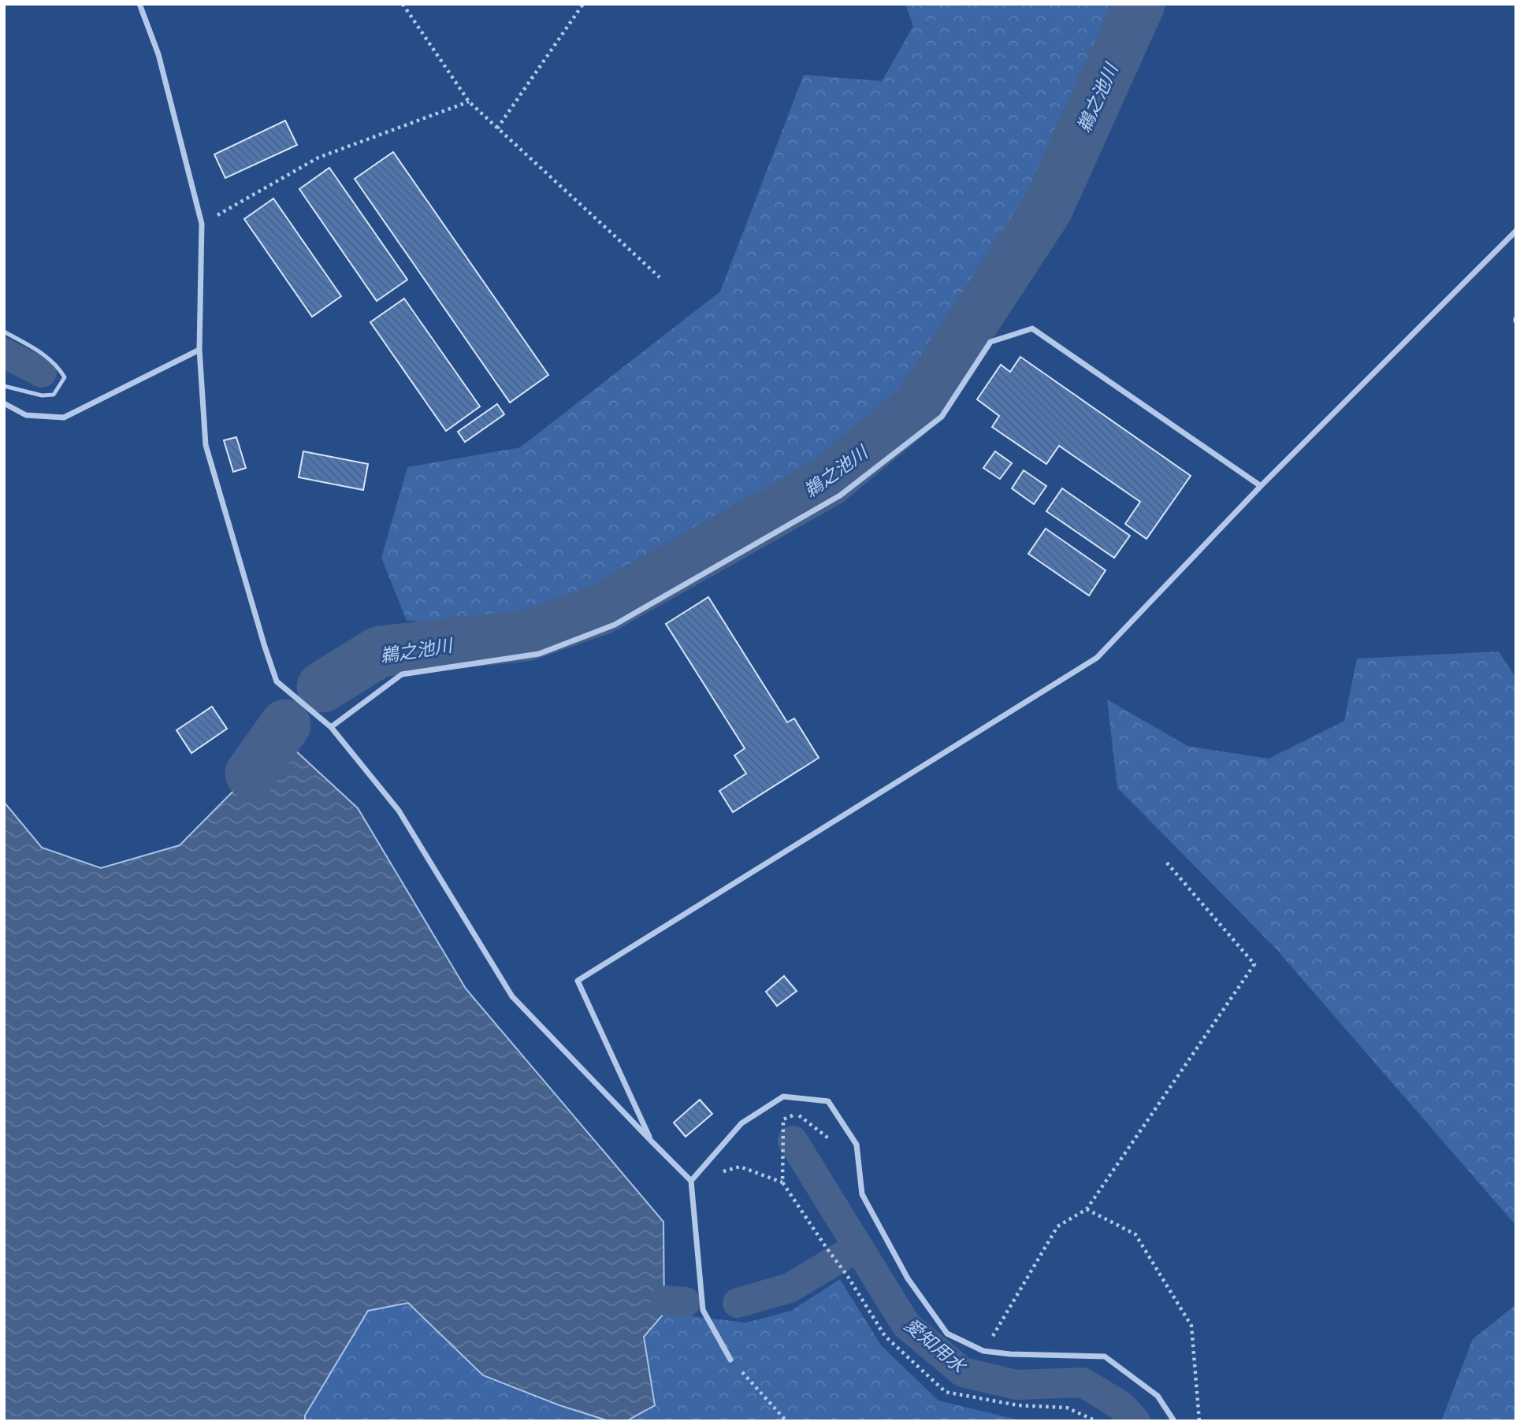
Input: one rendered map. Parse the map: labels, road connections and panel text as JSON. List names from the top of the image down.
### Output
{
  "water": ["鵜之池川", "愛知用水"]
}
